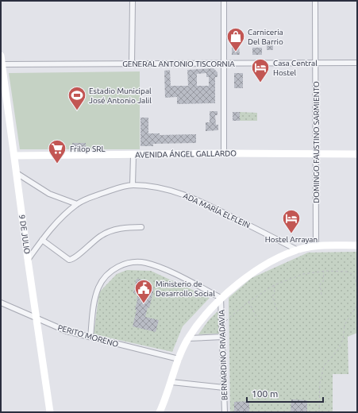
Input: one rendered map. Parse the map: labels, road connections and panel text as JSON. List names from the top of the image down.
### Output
{
  "streets": {
    "street": [
      "GENERAL ANTONIO TISCORNIA",
      "DOMINGO FAUSTINO SARMIENTO",
      "AVENIDA ÁNGEL GALLARDO",
      "ADA MARÍA ELFLEIN",
      "9 DE JULIO",
      "PERITO MORENO",
      "BERNARDINO RIVADAVIA"
    ]
  },
  "crossings": [
    ["GENERAL ANTONIO TISCORNIA", "DOMINGO FAUSTINO SARMIENTO"],
    ["GENERAL ANTONIO TISCORNIA", "9 DE JULIO"],
    ["DOMINGO FAUSTINO SARMIENTO", "AVENIDA ÁNGEL GALLARDO"],
    ["AVENIDA ÁNGEL GALLARDO", "9 DE JULIO"],
    ["ADA MARÍA ELFLEIN", "9 DE JULIO"],
    ["9 DE JULIO", "PERITO MORENO"]
  ],
  "places": {
    "shop": ["Carniceria Del Barrio"],
    "hotel": ["Casa Central Hostel", "Hostel Arrayan"],
    "sports": ["Estadio Municipal José Antonio Jalil"],
    "supermarket": ["Frilop SRL"],
    "public building": ["Ministerio de Desarrollo Social"]
  },
  "scale_bar": "100 m"
}
